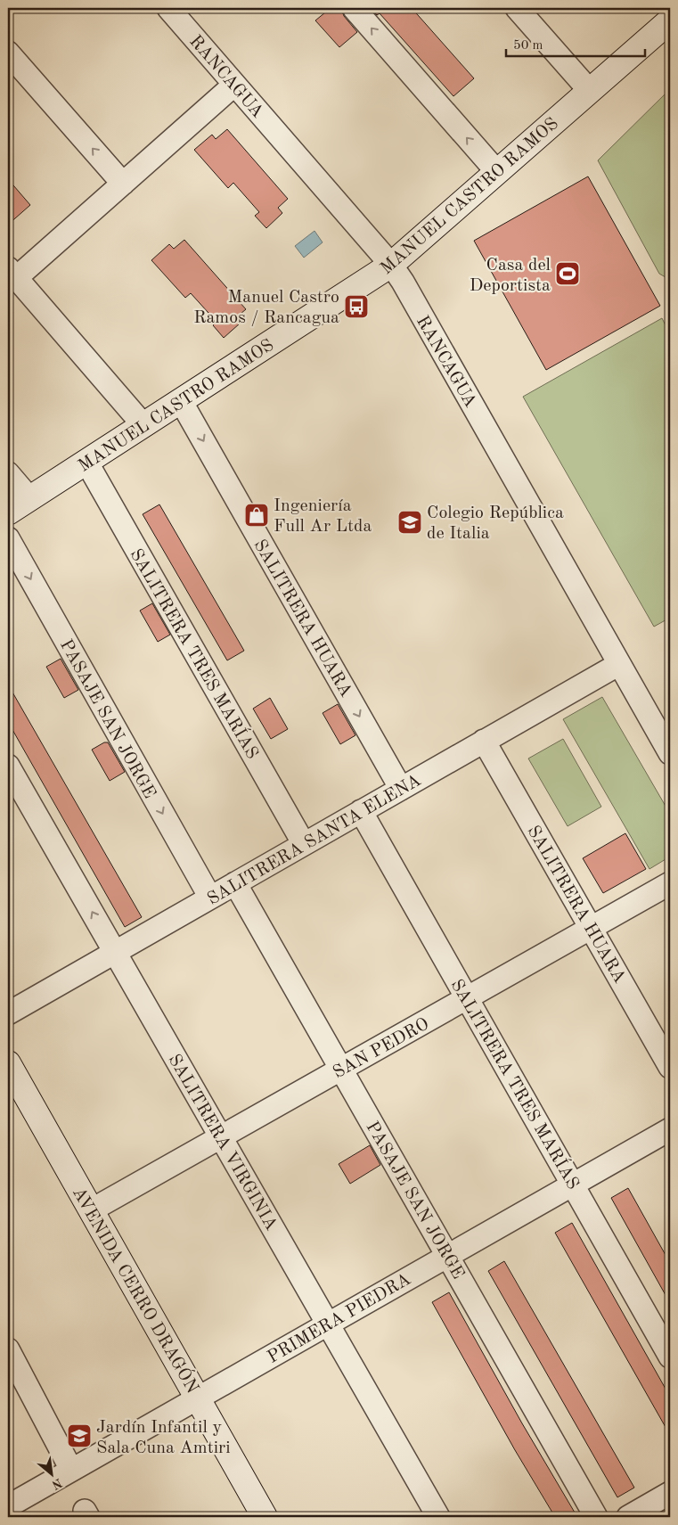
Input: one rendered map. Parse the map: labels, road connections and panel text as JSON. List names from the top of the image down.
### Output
{
  "streets": {
    "street": [
      "RANCAGUA",
      "MANUEL CASTRO RAMOS",
      "SALITRERA HUARA",
      "SALITRERA TRES MARÍAS",
      "PASAJE SAN JORGE",
      "SALITRERA SANTA ELENA",
      "SAN PEDRO",
      "SALITRERA VIRGINIA",
      "AVENIDA CERRO DRAGÓN",
      "PRIMERA PIEDRA"
    ]
  },
  "crossings": [
    ["RANCAGUA", "MANUEL CASTRO RAMOS"],
    ["RANCAGUA", "SALITRERA SANTA ELENA"],
    ["MANUEL CASTRO RAMOS", "SALITRERA HUARA"],
    ["MANUEL CASTRO RAMOS", "SALITRERA TRES MARÍAS"],
    ["SALITRERA HUARA", "SALITRERA SANTA ELENA"],
    ["SALITRERA HUARA", "SAN PEDRO"],
    ["SALITRERA TRES MARÍAS", "SALITRERA SANTA ELENA"],
    ["SALITRERA TRES MARÍAS", "SAN PEDRO"],
    ["SALITRERA TRES MARÍAS", "PRIMERA PIEDRA"],
    ["PASAJE SAN JORGE", "SALITRERA SANTA ELENA"],
    ["PASAJE SAN JORGE", "SAN PEDRO"],
    ["PASAJE SAN JORGE", "PRIMERA PIEDRA"],
    ["SALITRERA SANTA ELENA", "SALITRERA VIRGINIA"],
    ["SAN PEDRO", "SALITRERA VIRGINIA"],
    ["SAN PEDRO", "AVENIDA CERRO DRAGÓN"],
    ["SALITRERA VIRGINIA", "PRIMERA PIEDRA"],
    ["AVENIDA CERRO DRAGÓN", "PRIMERA PIEDRA"]
  ],
  "one_way": ["SALITRERA HUARA", "PASAJE SAN JORGE"],
  "places": {
    "sports": ["Casa del Deportista"],
    "bus stop": ["Manuel Castro Ramos / Rancagua"],
    "shop": ["Ingeniería Full Ar Ltda"],
    "school or university": ["Colegio República de Italia", "Jardín Infantil y Sala Cuna Amtiri"]
  },
  "scale_bar": "50 m",
  "north": "bottom right"
}
